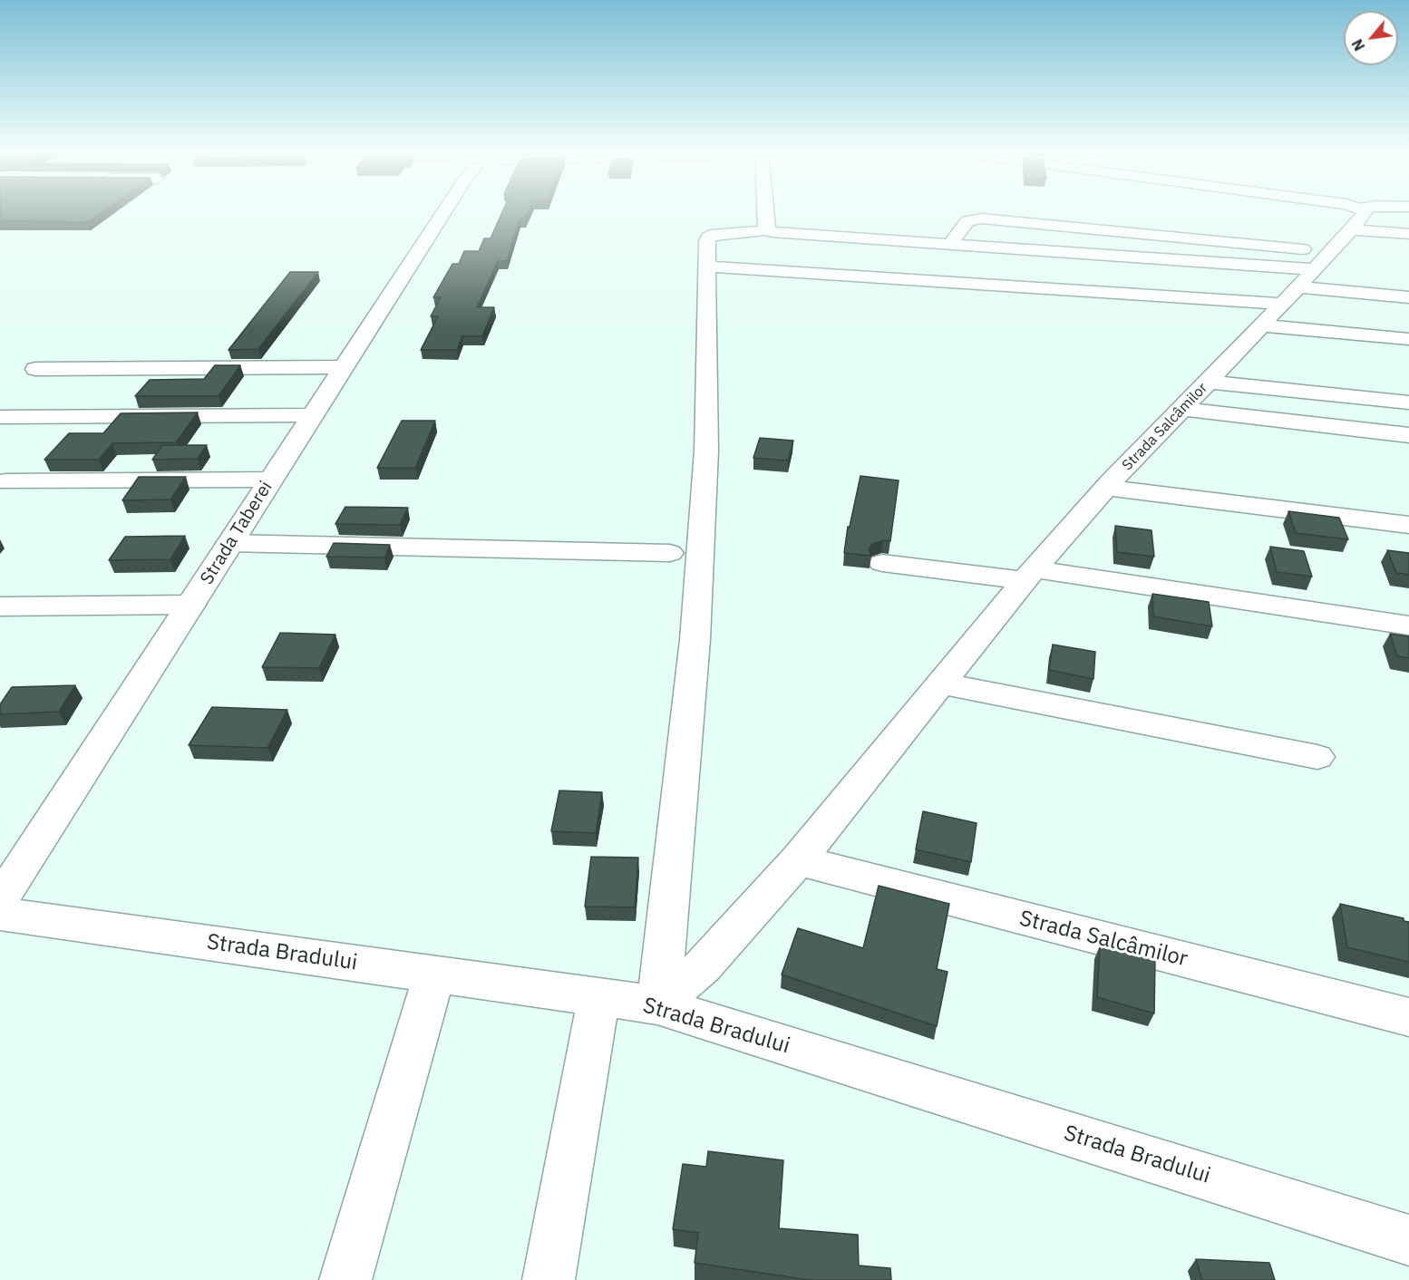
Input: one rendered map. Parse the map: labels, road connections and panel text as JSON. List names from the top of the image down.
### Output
{
  "streets": {
    "street": ["Strada Salcâmilor", "Strada Taberei", "Strada Bradului"]
  },
  "crossings": [
    ["Strada Salcâmilor", "Strada Bradului"]
  ],
  "north": "bottom left"
}
